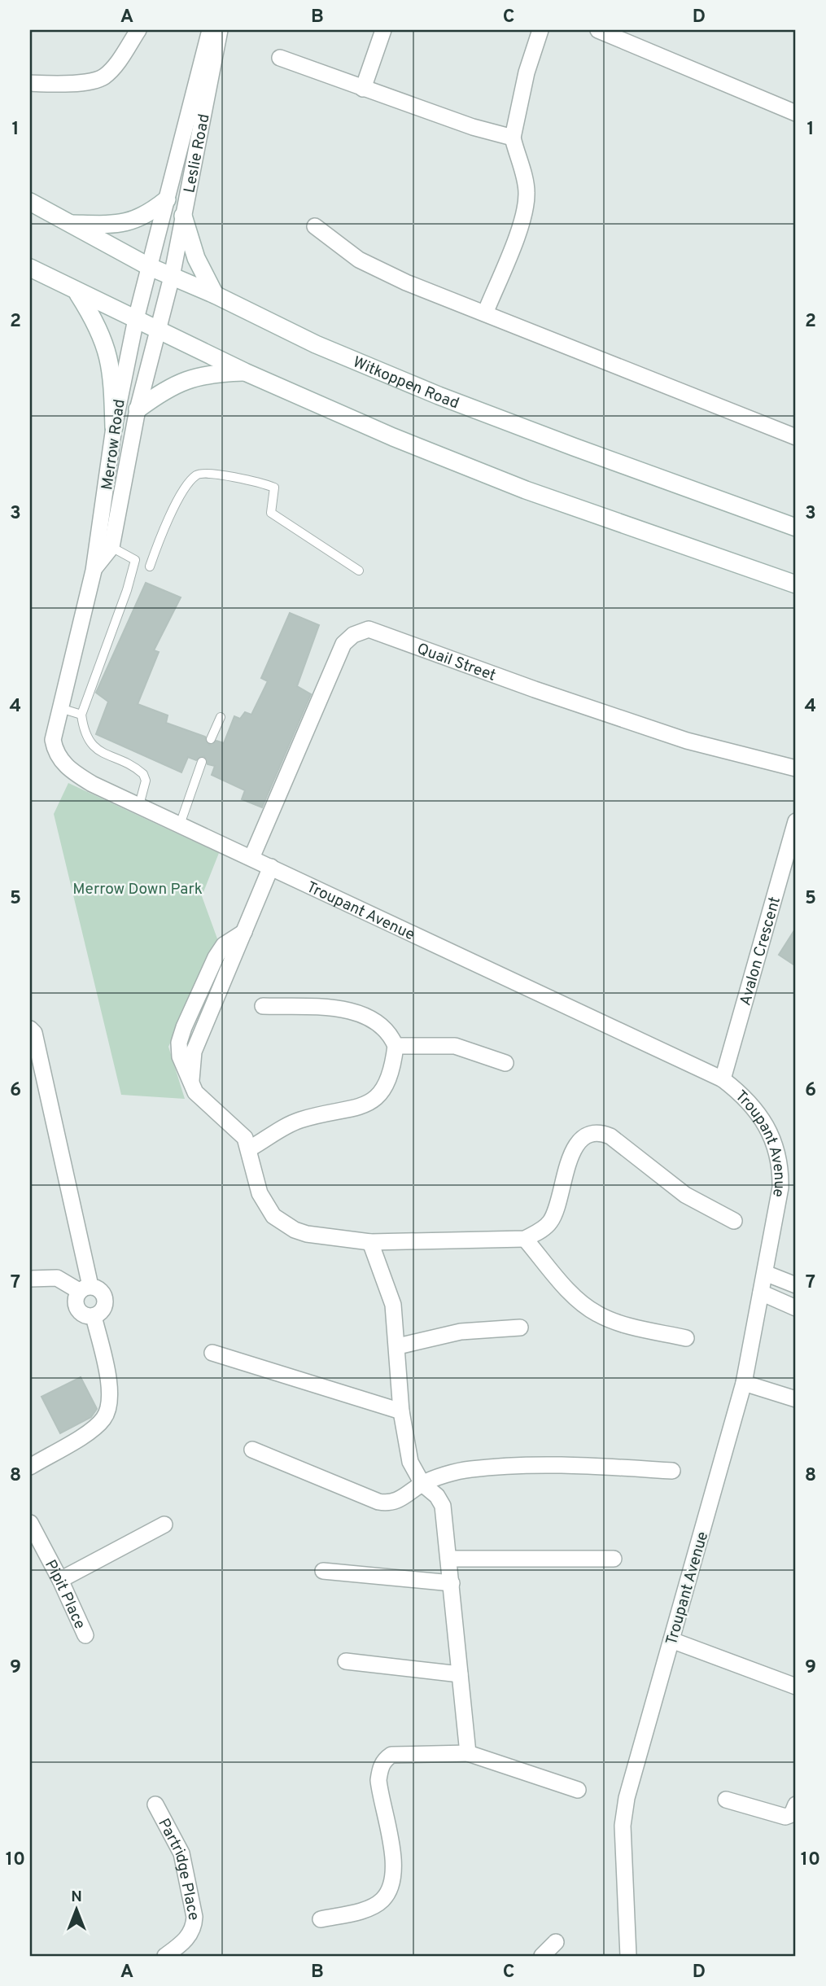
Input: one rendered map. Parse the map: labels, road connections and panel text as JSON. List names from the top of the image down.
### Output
{
  "streets": {
    "main road": ["Witkoppen Road"],
    "street": [
      "Leslie Road",
      "Merrow Road",
      "Quail Street",
      "Troupant Avenue",
      "Avalon Crescent",
      "Pipit Place",
      "Partridge Place"
    ]
  },
  "crossings": [
    ["Leslie Road", "Witkoppen Road"],
    ["Leslie Road", "Merrow Road"],
    ["Merrow Road", "Troupant Avenue"],
    ["Quail Street", "Troupant Avenue"],
    ["Troupant Avenue", "Avalon Crescent"]
  ],
  "parks": ["Merrow Down Park"],
  "north": "top",
  "grid": {
    "columns": [
      "A",
      "B",
      "C",
      "D"
    ],
    "rows": [
      "1",
      "2",
      "3",
      "4",
      "5",
      "6",
      "7",
      "8",
      "9",
      "10"
    ]
  }
}
